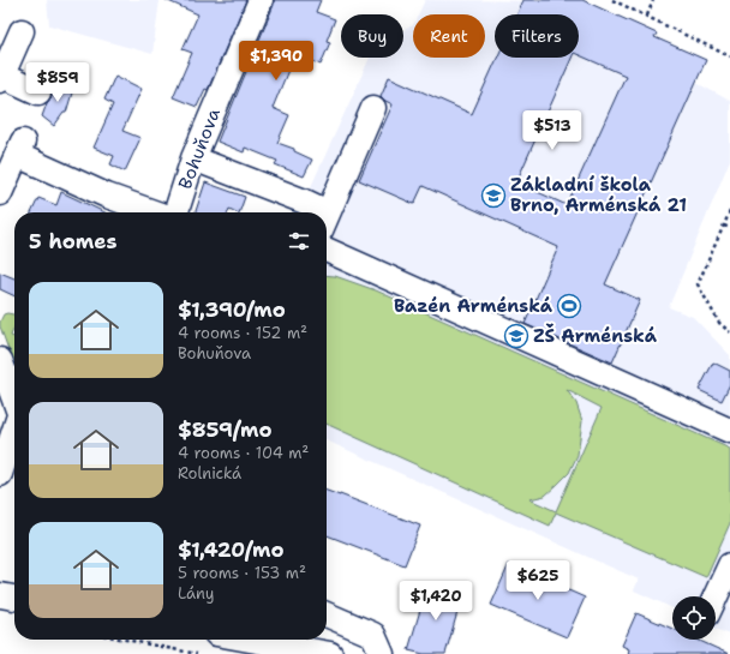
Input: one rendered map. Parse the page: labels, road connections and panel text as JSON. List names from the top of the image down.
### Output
{
  "streets": {
    "street": ["Bohuňova"]
  },
  "places": {
    "school or university": ["Základní škola Brno, Arménská 21", "ZŠ Arménská"],
    "sports": ["Bazén Arménská"]
  },
  "page": {
    "chip": ["Buy", "Rent", "Filters"],
    "price": [
      "$1,390",
      "$859",
      "$513",
      "$625",
      "$1,420"
    ],
    "heading": "5 homes",
    "list": [
      {
        "name": "$1,390/mo",
        "note": "4 rooms · 152 m² · Bohuňova"
      },
      {
        "name": "$859/mo",
        "note": "4 rooms · 104 m² · Rolnická"
      },
      {
        "name": "$1,420/mo",
        "note": "5 rooms · 153 m² · Lány"
      }
    ]
  }
}
